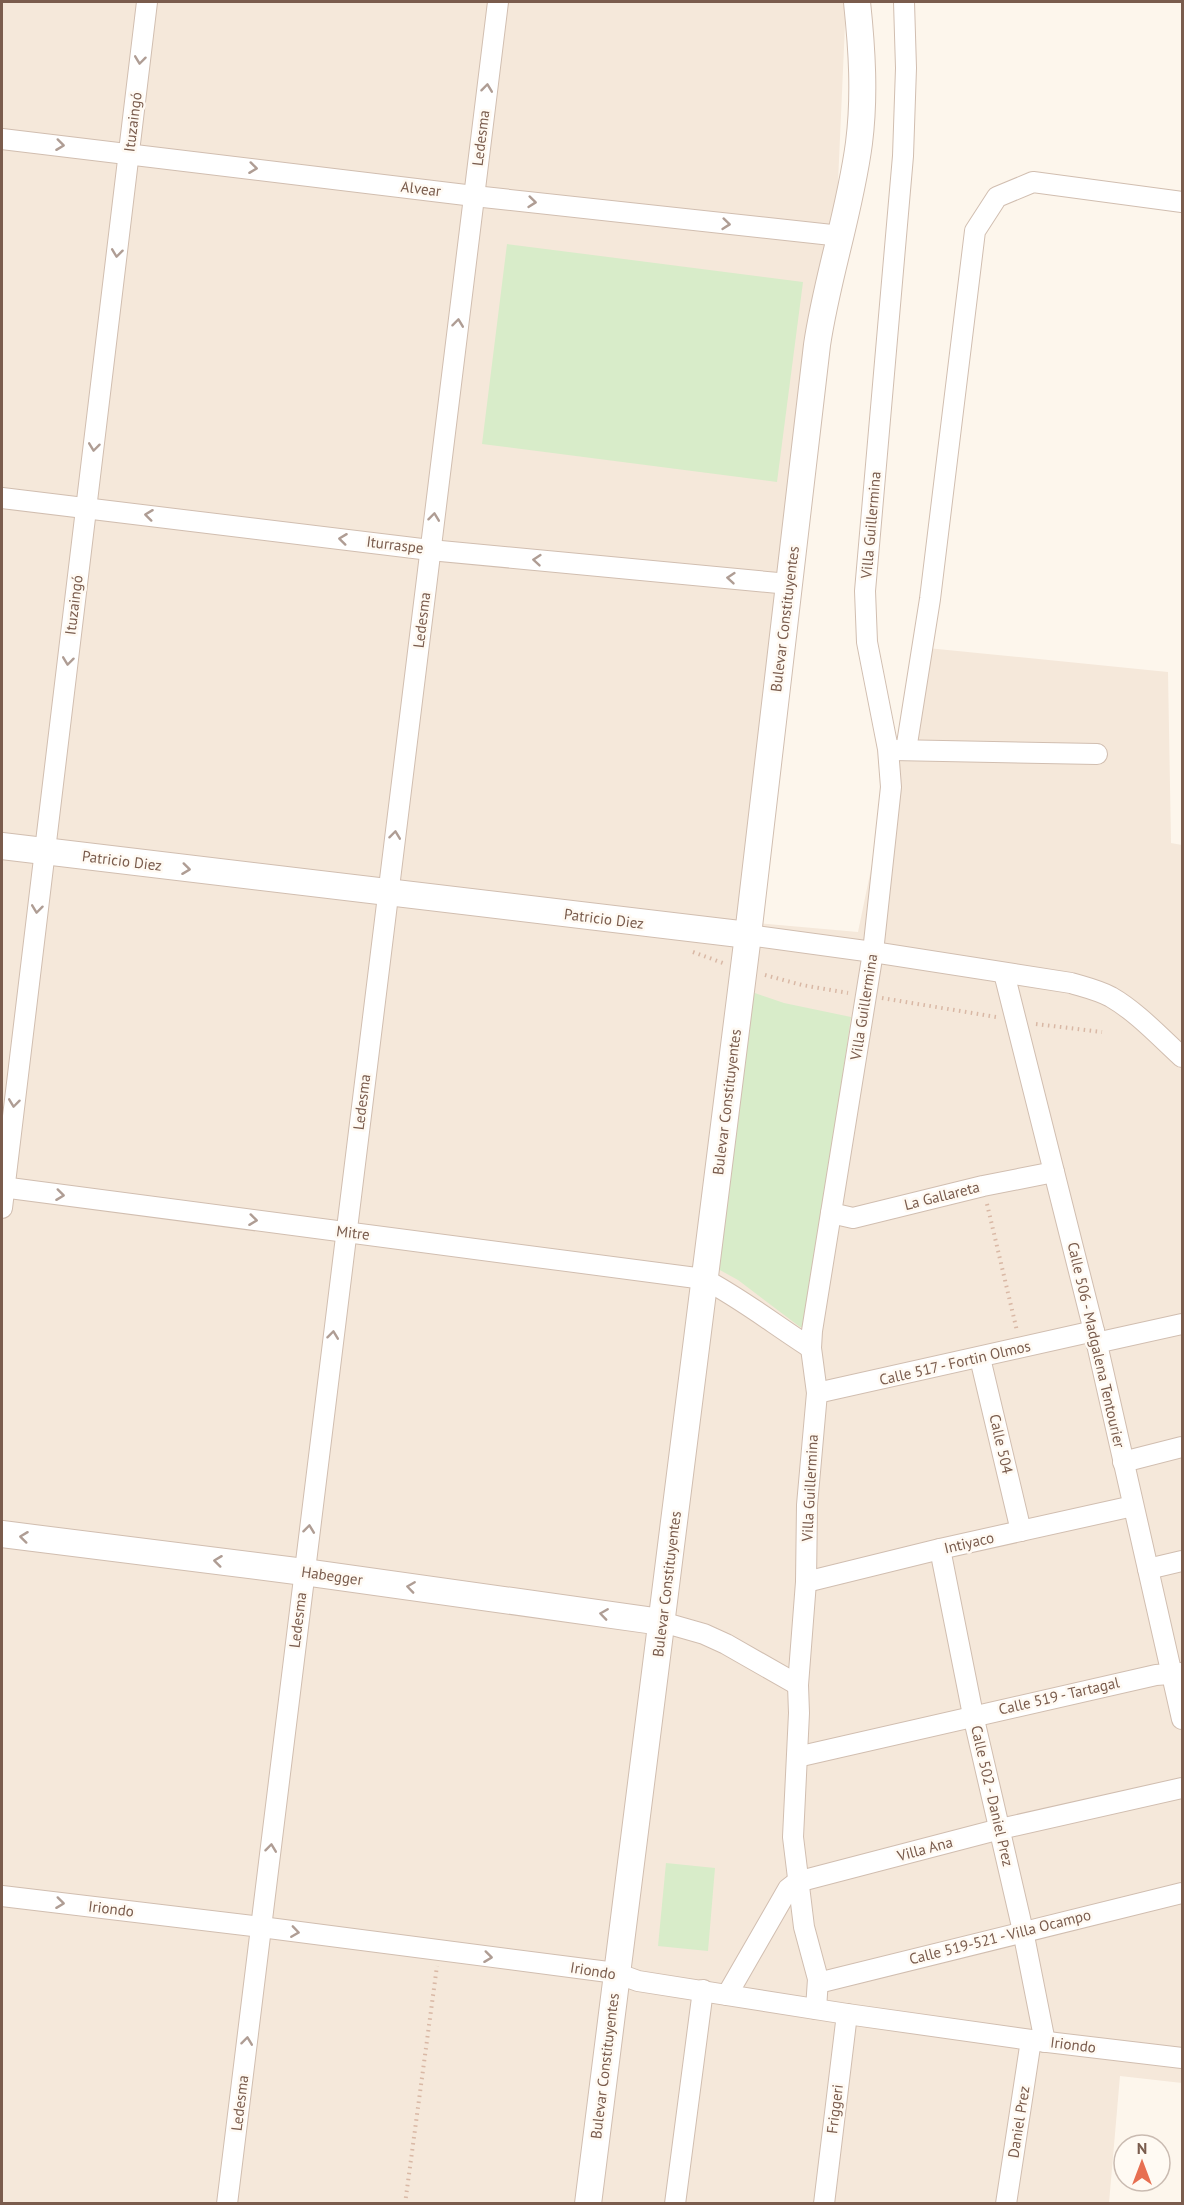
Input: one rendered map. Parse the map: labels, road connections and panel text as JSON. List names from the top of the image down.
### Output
{
  "streets": {
    "street": [
      "Ituzaingó",
      "Ledesma",
      "Alvear",
      "Villa Guillermina",
      "Iturraspe",
      "Bulevar Constituyentes",
      "Patricio Diez",
      "La Gallareta",
      "Mitre",
      "Calle 506 - Madgalena Tentourier",
      "Calle 517 - Fortin Olmos",
      "Calle 504",
      "Intiyaco",
      "Habegger",
      "Calle 519 - Tartagal",
      "Calle 502 - Daniel Prez",
      "Villa Ana",
      "Iriondo",
      "Calle 519-521 - Villa Ocampo",
      "Friggeri",
      "Daniel Prez"
    ]
  },
  "crossings": [
    ["Ituzaingó", "Alvear"],
    ["Ituzaingó", "Iturraspe"],
    ["Ituzaingó", "Patricio Diez"],
    ["Ituzaingó", "Mitre"],
    ["Ledesma", "Alvear"],
    ["Ledesma", "Iturraspe"],
    ["Ledesma", "Patricio Diez"],
    ["Ledesma", "Mitre"],
    ["Ledesma", "Habegger"],
    ["Ledesma", "Iriondo"],
    ["Alvear", "Bulevar Constituyentes"],
    ["Villa Guillermina", "Patricio Diez"],
    ["Villa Guillermina", "La Gallareta"],
    ["Villa Guillermina", "Calle 517 - Fortin Olmos"],
    ["Villa Guillermina", "Intiyaco"],
    ["Villa Guillermina", "Calle 519 - Tartagal"],
    ["Villa Guillermina", "Villa Ana"],
    ["Villa Guillermina", "Iriondo"],
    ["Villa Guillermina", "Calle 519-521 - Villa Ocampo"],
    ["Iturraspe", "Bulevar Constituyentes"],
    ["Bulevar Constituyentes", "Patricio Diez"],
    ["Bulevar Constituyentes", "Mitre"],
    ["Bulevar Constituyentes", "Habegger"],
    ["Bulevar Constituyentes", "Iriondo"],
    ["Patricio Diez", "Calle 506 - Madgalena Tentourier"],
    ["La Gallareta", "Calle 506 - Madgalena Tentourier"],
    ["Calle 506 - Madgalena Tentourier", "Calle 517 - Fortin Olmos"],
    ["Calle 506 - Madgalena Tentourier", "Intiyaco"],
    ["Calle 506 - Madgalena Tentourier", "Calle 519 - Tartagal"],
    ["Calle 517 - Fortin Olmos", "Calle 504"],
    ["Calle 504", "Intiyaco"],
    ["Intiyaco", "Calle 502 - Daniel Prez"],
    ["Calle 519 - Tartagal", "Calle 502 - Daniel Prez"],
    ["Calle 502 - Daniel Prez", "Villa Ana"],
    ["Calle 502 - Daniel Prez", "Iriondo"],
    ["Calle 502 - Daniel Prez", "Calle 519-521 - Villa Ocampo"],
    ["Calle 502 - Daniel Prez", "Daniel Prez"],
    ["Iriondo", "Friggeri"],
    ["Iriondo", "Daniel Prez"]
  ],
  "one_way": [
    "Ituzaingó",
    "Ledesma",
    "Alvear",
    "Iturraspe",
    "Mitre",
    "Habegger",
    "Iriondo"
  ],
  "north": "top"
}
